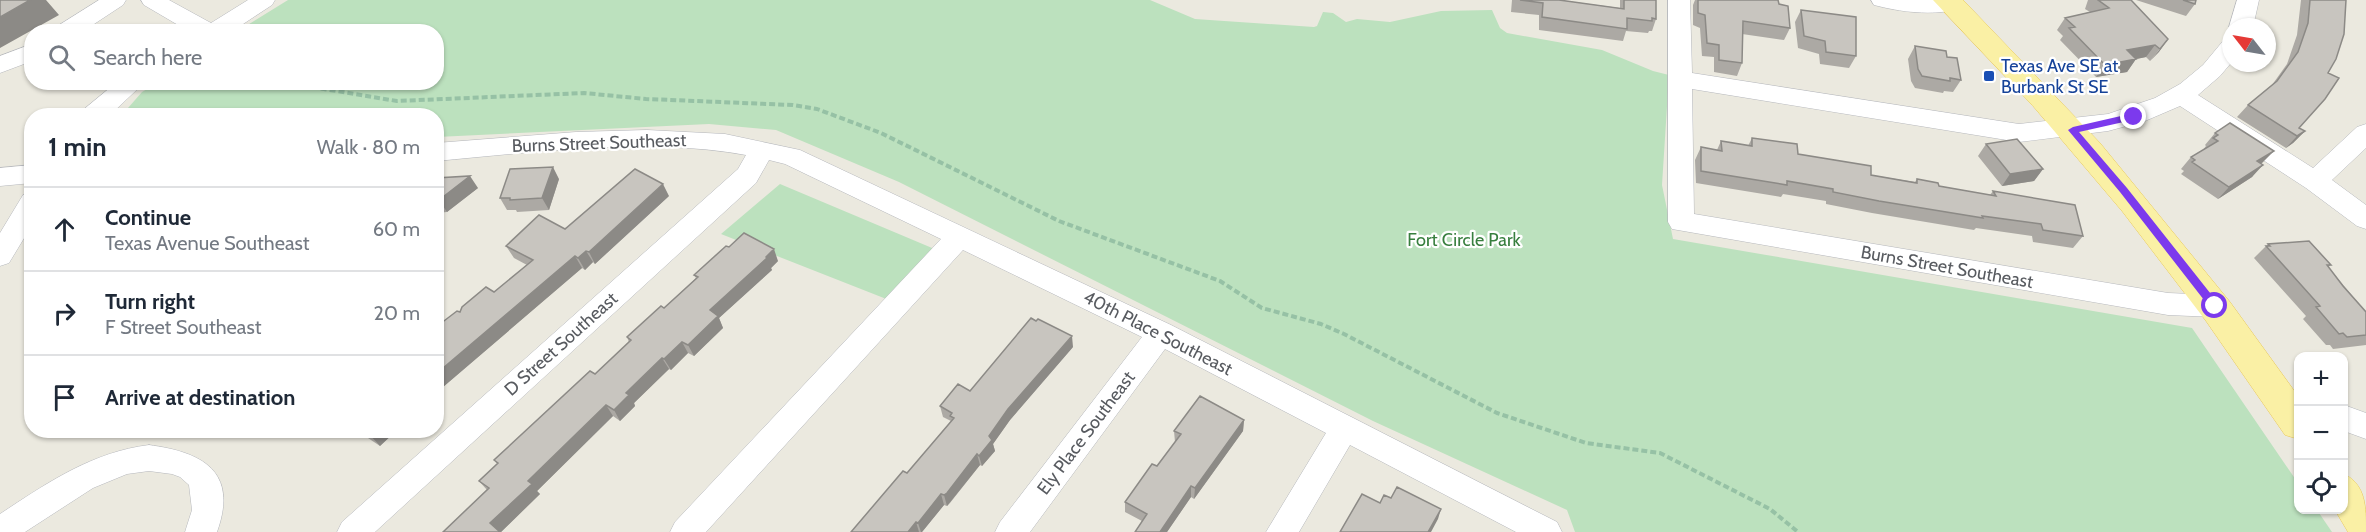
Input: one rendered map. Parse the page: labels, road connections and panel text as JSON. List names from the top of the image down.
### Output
{
  "streets": {
    "street": [
      "Burns Street Southeast",
      "40th Place Southeast",
      "D Street Southeast",
      "Ely Place Southeast"
    ]
  },
  "crossings": [
    ["Burns Street Southeast", "40th Place Southeast"],
    ["Burns Street Southeast", "D Street Southeast"],
    ["40th Place Southeast", "D Street Southeast"],
    ["40th Place Southeast", "Ely Place Southeast"]
  ],
  "parks": ["Fort Circle Park"],
  "places": {
    "transit": ["Texas Ave SE at Burbank St SE"]
  },
  "north": "top left",
  "page": {
    "search": "Search here",
    "heading": ["1 min", "Walk · 80 m"],
    "list": [
      ["Continue", "Texas Avenue Southeast", "60 m"],
      ["Turn right", "F Street Southeast", "20 m"],
      "Arrive at destination"
    ],
    "map_buttons": ["+", "−"]
  }
}
